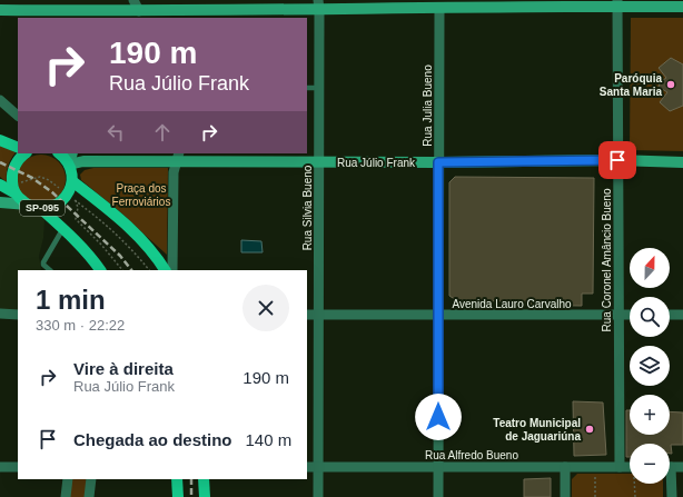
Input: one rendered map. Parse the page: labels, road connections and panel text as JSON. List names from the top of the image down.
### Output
{
  "streets": {
    "main road": ["SP-095"],
    "street": [
      "Rua Julia Bueno",
      "Rua Júlio Frank",
      "Rua Silvia Bueno",
      "Rua Coronel Amâncio Bueno",
      "Avenida Lauro Carvalho",
      "Rua Alfredo Bueno"
    ]
  },
  "crossings": [
    ["Rua Julia Bueno", "Rua Júlio Frank"],
    ["Rua Julia Bueno", "Avenida Lauro Carvalho"],
    ["Rua Julia Bueno", "Rua Alfredo Bueno"],
    ["Rua Júlio Frank", "SP-095"],
    ["Rua Júlio Frank", "Rua Silvia Bueno"],
    ["Rua Júlio Frank", "Rua Coronel Amâncio Bueno"],
    ["Rua Silvia Bueno", "Avenida Lauro Carvalho"],
    ["Rua Silvia Bueno", "Rua Alfredo Bueno"],
    ["Rua Coronel Amâncio Bueno", "Avenida Lauro Carvalho"],
    ["Rua Coronel Amâncio Bueno", "Rua Alfredo Bueno"]
  ],
  "parks": ["Praça dos Ferroviários"],
  "places": ["Paróquia Santa Maria", "Teatro Municipal de Jaguariúna"],
  "north": "top",
  "page": {
    "turn": ["190 m", "Rua Júlio Frank"],
    "map_buttons": ["+", "−"],
    "heading": ["1 min", "330 m · 22:22"],
    "list": [
      {
        "name": "Vire à direita",
        "note": "Rua Júlio Frank",
        "value": "190 m"
      },
      {
        "name": "Chegada ao destino",
        "value": "140 m"
      }
    ]
  }
}
